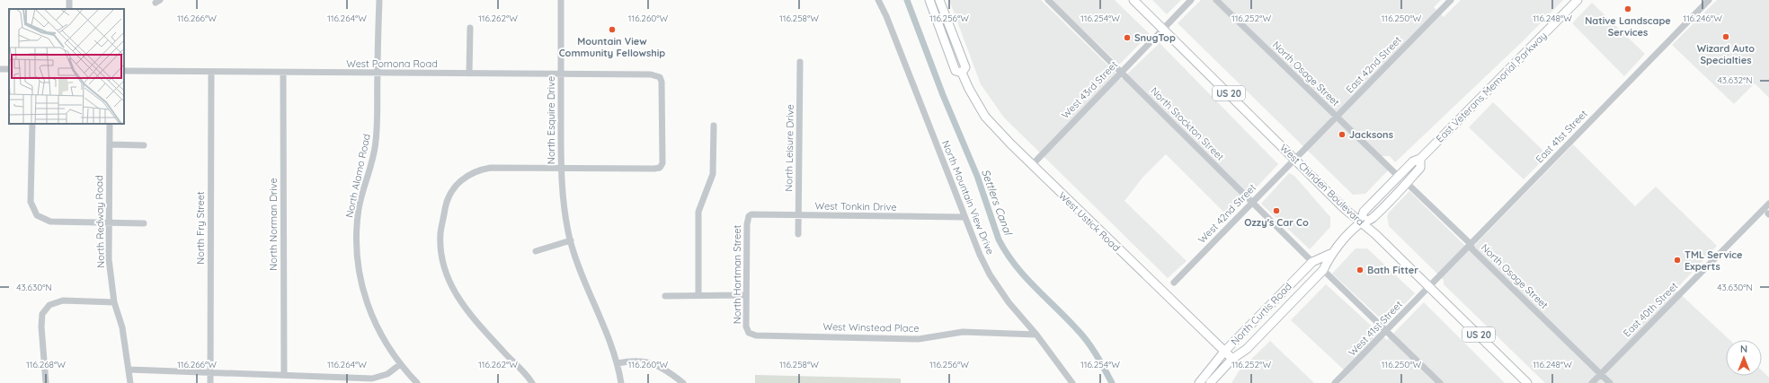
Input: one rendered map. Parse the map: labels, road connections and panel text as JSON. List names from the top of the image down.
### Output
{
  "streets": {
    "main road": [
      "East Veterans Memorial Parkway",
      "US 20",
      "West Chinden Boulevard",
      "West Ustick Road",
      "North Curtis Road"
    ],
    "street": [
      "West Pomona Road",
      "East 42nd Street",
      "North Osage Street",
      "West 43rd Street",
      "North Esquire Drive",
      "North Stockton Street",
      "East 41st Street",
      "North Leisure Drive",
      "North Alamo Road",
      "North Mountain View Drive",
      "West Tonkin Drive",
      "West 42nd Street",
      "North Redway Road",
      "North Norman Drive",
      "North Fry Street",
      "North Hartman Street",
      "East 40th Street",
      "West Winstead Place",
      "West 41st Street"
    ]
  },
  "crossings": [
    ["West Pomona Road", "North Esquire Drive"],
    ["West Pomona Road", "North Alamo Road"],
    ["West Pomona Road", "North Norman Drive"],
    ["West Pomona Road", "North Fry Street"],
    ["East 42nd Street", "North Osage Street"],
    ["East 42nd Street", "West Chinden Boulevard"],
    ["East 42nd Street", "West 42nd Street"],
    ["North Osage Street", "East Veterans Memorial Parkway"],
    ["North Osage Street", "East 41st Street"],
    ["North Osage Street", "East 40th Street"],
    ["East Veterans Memorial Parkway", "West Chinden Boulevard"],
    ["East Veterans Memorial Parkway", "North Curtis Road"],
    ["West 43rd Street", "North Stockton Street"],
    ["West 43rd Street", "West Chinden Boulevard"],
    ["West 43rd Street", "West Ustick Road"],
    ["North Stockton Street", "West 42nd Street"],
    ["North Stockton Street", "North Curtis Road"],
    ["East 41st Street", "West Chinden Boulevard"],
    ["East 41st Street", "West 41st Street"],
    ["North Leisure Drive", "West Tonkin Drive"],
    ["West Chinden Boulevard", "West 42nd Street"],
    ["West Chinden Boulevard", "North Curtis Road"],
    ["West Chinden Boulevard", "West 41st Street"],
    ["North Mountain View Drive", "West Tonkin Drive"],
    ["North Mountain View Drive", "West Winstead Place"],
    ["West Tonkin Drive", "North Hartman Street"],
    ["West Ustick Road", "North Curtis Road"],
    ["North Hartman Street", "West Winstead Place"]
  ],
  "water": ["Settlers Canal"],
  "places": [
    "Native Landscape Services",
    "Mountain View Community Fellowship",
    "Wizard Auto Specialties",
    "SnugTop",
    "Jacksons",
    "Ozzy's Car Co",
    "TML Service Experts",
    "Bath Fitter"
  ],
  "north": "top",
  "coordinates": [
    "116.266°W",
    "116.264°W",
    "116.262°W",
    "116.260°W",
    "116.258°W",
    "116.256°W",
    "116.254°W",
    "116.252°W",
    "116.250°W",
    "116.248°W",
    "116.246°W",
    "43.632°N",
    "43.630°N",
    "116.268°W"
  ]
}
